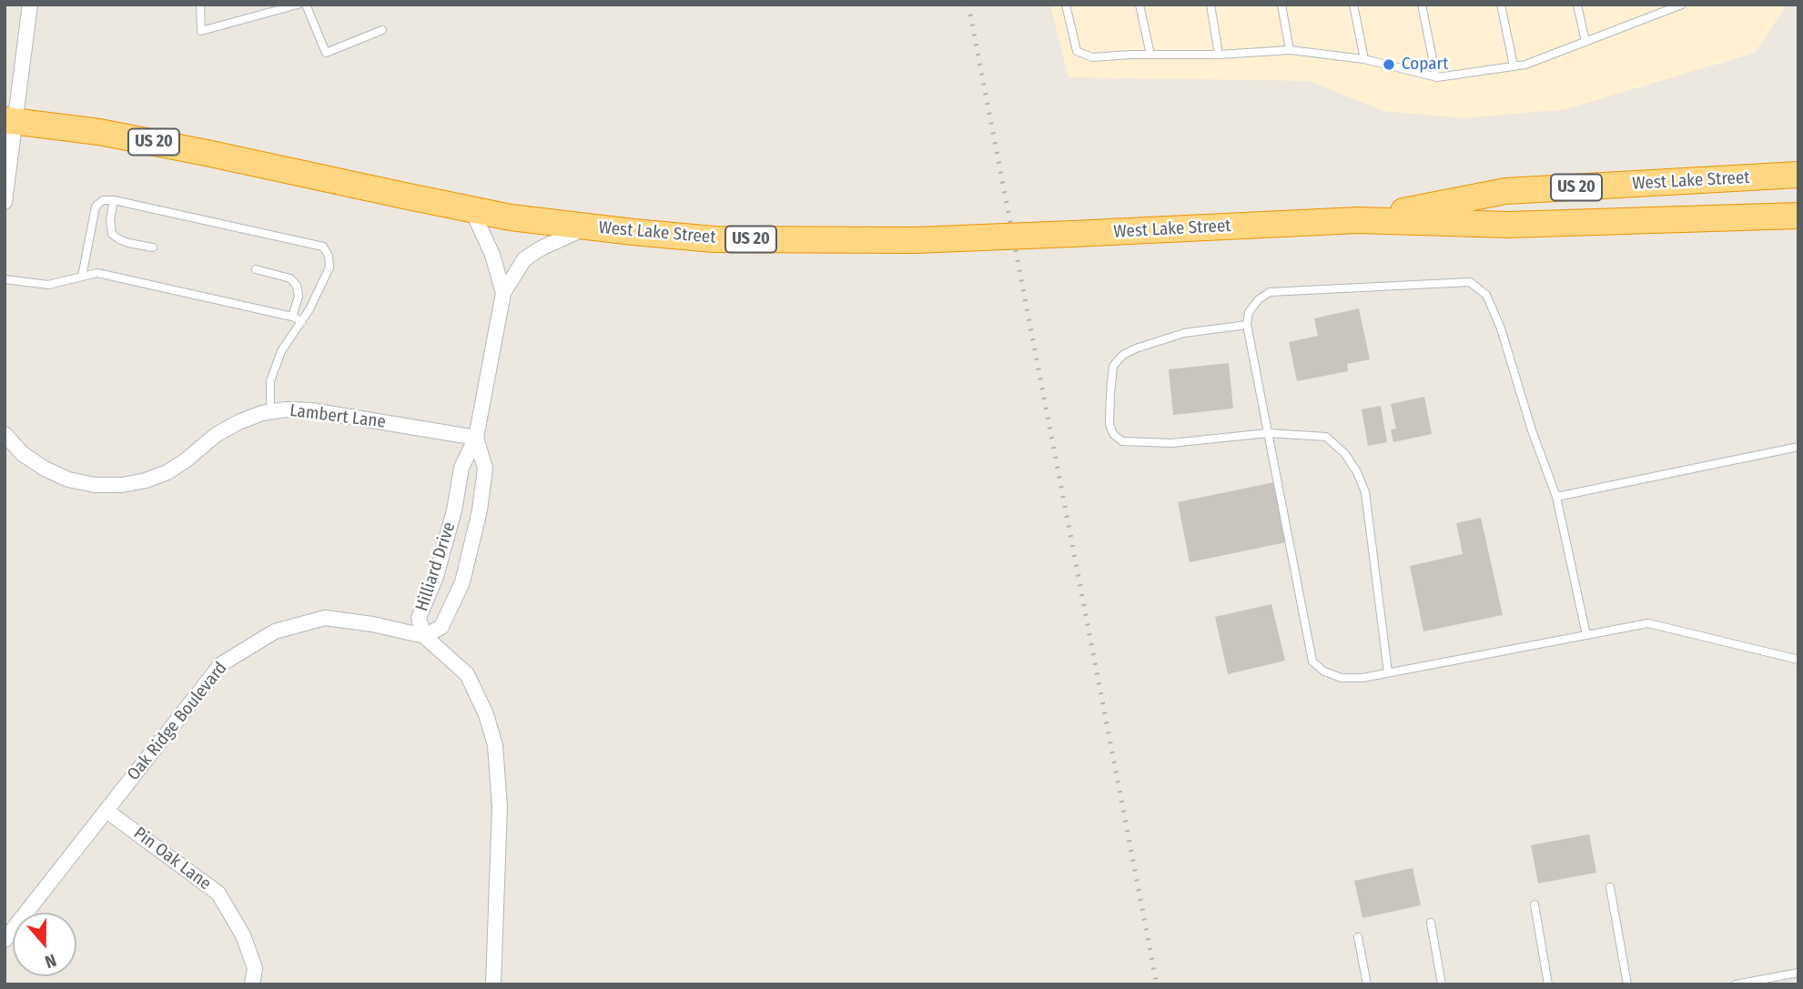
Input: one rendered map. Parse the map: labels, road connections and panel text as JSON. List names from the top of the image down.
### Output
{
  "streets": {
    "highway": ["US 20", "West Lake Street"],
    "street": [
      "Lambert Lane",
      "Hilliard Drive",
      "Oak Ridge Boulevard",
      "Pin Oak Lane"
    ]
  },
  "crossings": [
    ["West Lake Street", "Hilliard Drive"],
    ["Lambert Lane", "Hilliard Drive"],
    ["Hilliard Drive", "Oak Ridge Boulevard"],
    ["Oak Ridge Boulevard", "Pin Oak Lane"]
  ],
  "places": ["Copart"],
  "north": "bottom"
}
